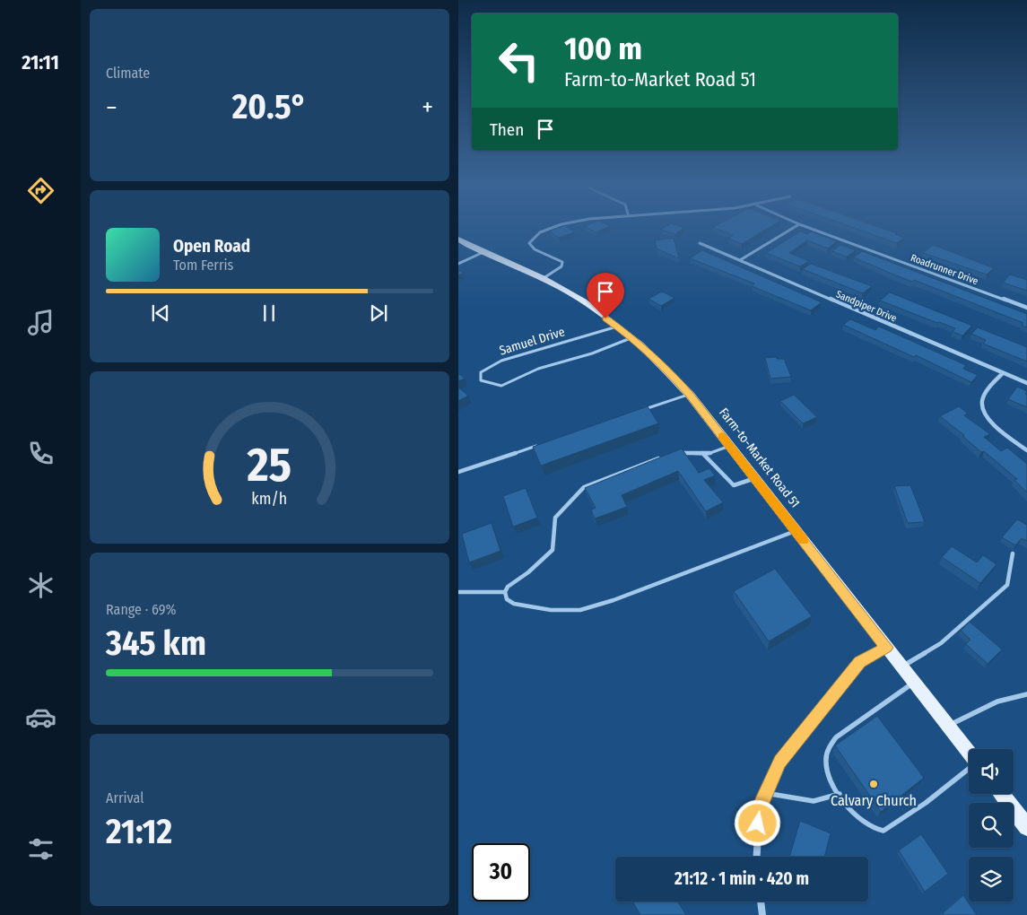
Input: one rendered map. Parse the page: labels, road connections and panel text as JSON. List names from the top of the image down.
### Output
{
  "streets": {
    "main road": ["Farm-to-Market Road 51"],
    "street": ["Roadrunner Drive", "Sandpiper Drive"],
    "lane": ["Samuel Drive"]
  },
  "crossings": [
    ["Samuel Drive", "Farm-to-Market Road 51"]
  ],
  "places": ["Calvary Church"],
  "page": {
    "tabs": "21:11",
    "tile": [
      "Climate",
      ["Range · 69%", "345 km"],
      ["Arrival", "21:12"]
    ],
    "turn": ["100 m", "Farm-to-Market Road 51"],
    "heat": ["−", "20.5°", "+"],
    "then": "Then",
    "song": ["Open Road", "Tom Ferris"],
    "limit": "30",
    "trip": "21:12 · 1 min · 420 m",
    "gauge": ["25", "km/h"]
  }
}
